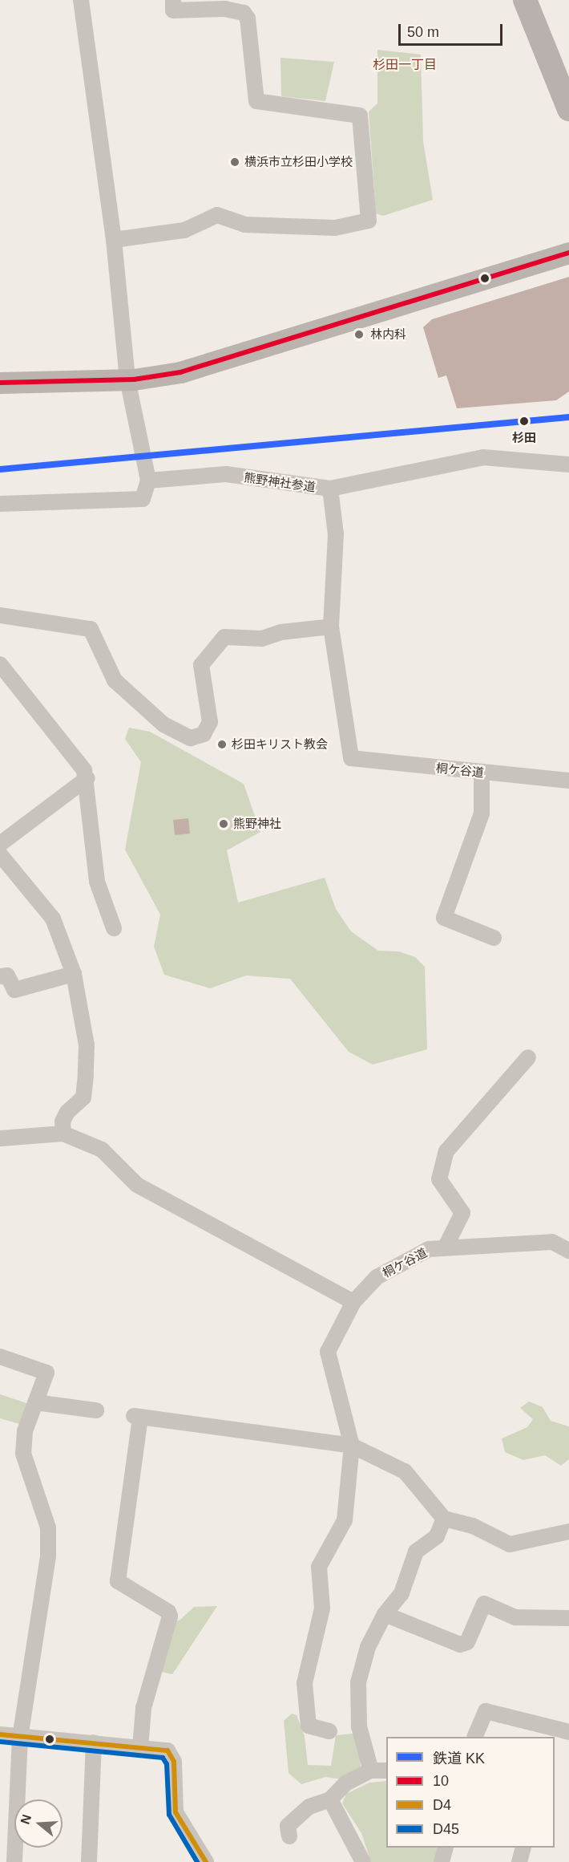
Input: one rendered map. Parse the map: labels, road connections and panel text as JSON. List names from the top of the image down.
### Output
{
  "streets": {
    "street": ["熊野神社参道", "桐ケ谷道"]
  },
  "crossings": [
    ["熊野神社参道", "桐ケ谷道"]
  ],
  "districts": ["杉田一丁目"],
  "places": [
    "横浜市立杉田小学校",
    "林内科",
    "杉田",
    "杉田キリスト教会",
    "熊野神社"
  ],
  "lines": [
    "transit line 10",
    "rail line KK",
    "transit line D4",
    "transit line D45"
  ],
  "legend": [
    "鉄道 KK",
    "10",
    "D4",
    "D45"
  ],
  "scale_bar": "50 m",
  "north": "left"
}
